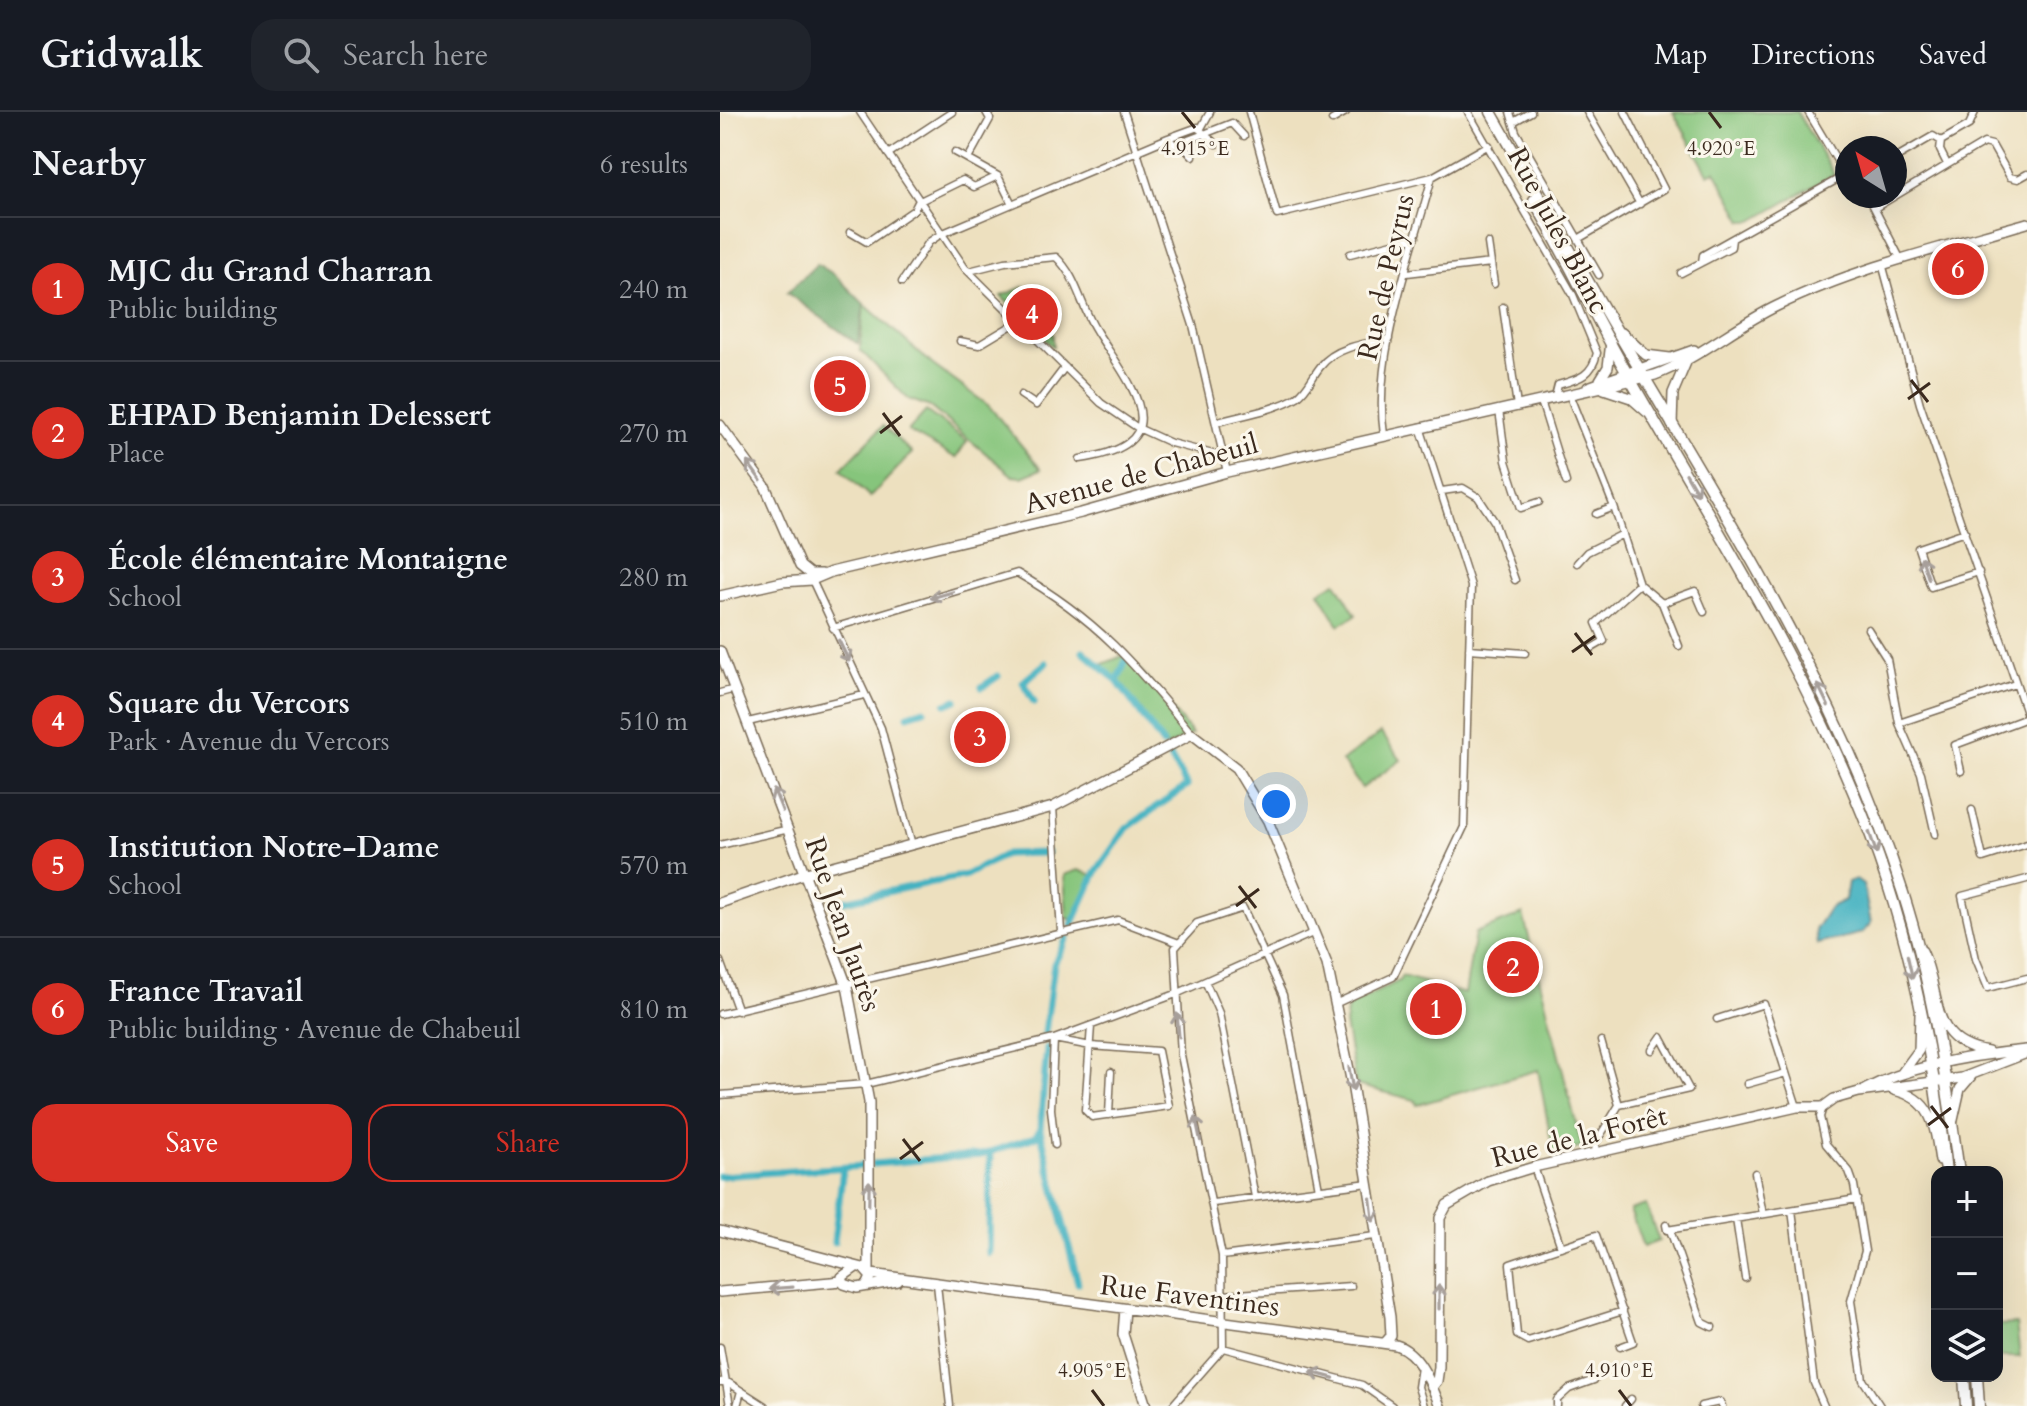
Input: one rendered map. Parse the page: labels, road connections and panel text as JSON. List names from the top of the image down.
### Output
{
  "streets": {
    "street": [
      "Rue Jules Blanc",
      "Rue de Peyrus",
      "Avenue de Chabeuil",
      "Rue Jean Jaurès",
      "Rue de la Forêt",
      "Rue Faventines"
    ]
  },
  "crossings": [
    ["Rue Jules Blanc", "Avenue de Chabeuil"],
    ["Rue de Peyrus", "Avenue de Chabeuil"],
    ["Rue Jean Jaurès", "Rue Faventines"]
  ],
  "one_way": ["Rue Jean Jaurès"],
  "north": "top left",
  "page": {
    "header": "Gridwalk",
    "search": "Search here",
    "nav": ["Map", "Directions", "Saved"],
    "heading": ["Nearby", "6 results"],
    "list": [
      {
        "mark": "1",
        "name": "MJC du Grand Charran",
        "note": "Public building",
        "value": "240 m"
      },
      {
        "mark": "2",
        "name": "EHPAD Benjamin Delessert",
        "note": "Place",
        "value": "270 m"
      },
      {
        "mark": "3",
        "name": "École élémentaire Montaigne",
        "note": "School",
        "value": "280 m"
      },
      {
        "mark": "4",
        "name": "Square du Vercors",
        "note": "Park · Avenue du Vercors",
        "value": "510 m"
      },
      {
        "mark": "5",
        "name": "Institution Notre-Dame",
        "note": "School",
        "value": "570 m"
      },
      {
        "mark": "6",
        "name": "France Travail",
        "note": "Public building · Avenue de Chabeuil",
        "value": "810 m"
      }
    ],
    "pins": [
      "6",
      "4",
      "5",
      "3",
      "2",
      "1"
    ],
    "buttons": ["Save", "Share"],
    "map_buttons": ["+", "−"]
  },
  "coordinates": [
    "4.915°E",
    "4.920°E",
    "4.905°E",
    "4.910°E"
  ]
}
